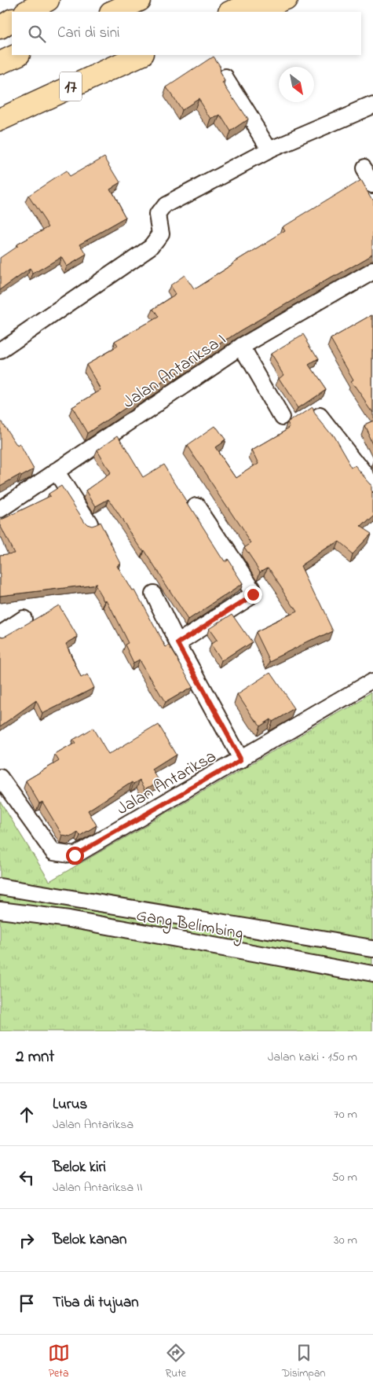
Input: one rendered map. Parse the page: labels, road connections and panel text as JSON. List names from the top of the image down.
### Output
{
  "streets": {
    "highway": ["17"],
    "street": ["Jalan Antariksa I", "Jalan Antariksa", "Gang Belimbing"]
  },
  "north": "bottom right",
  "page": {
    "search": "Cari di sini",
    "heading": ["2 mnt", "Jalan kaki · 150 m"],
    "list": [
      ["Lurus", "Jalan Antariksa", "70 m"],
      ["Belok kiri", "Jalan Antariksa II", "50 m"],
      ["Belok kanan", "30 m"],
      "Tiba di tujuan"
    ],
    "nav": ["Peta", "Rute", "Disimpan"]
  }
}
